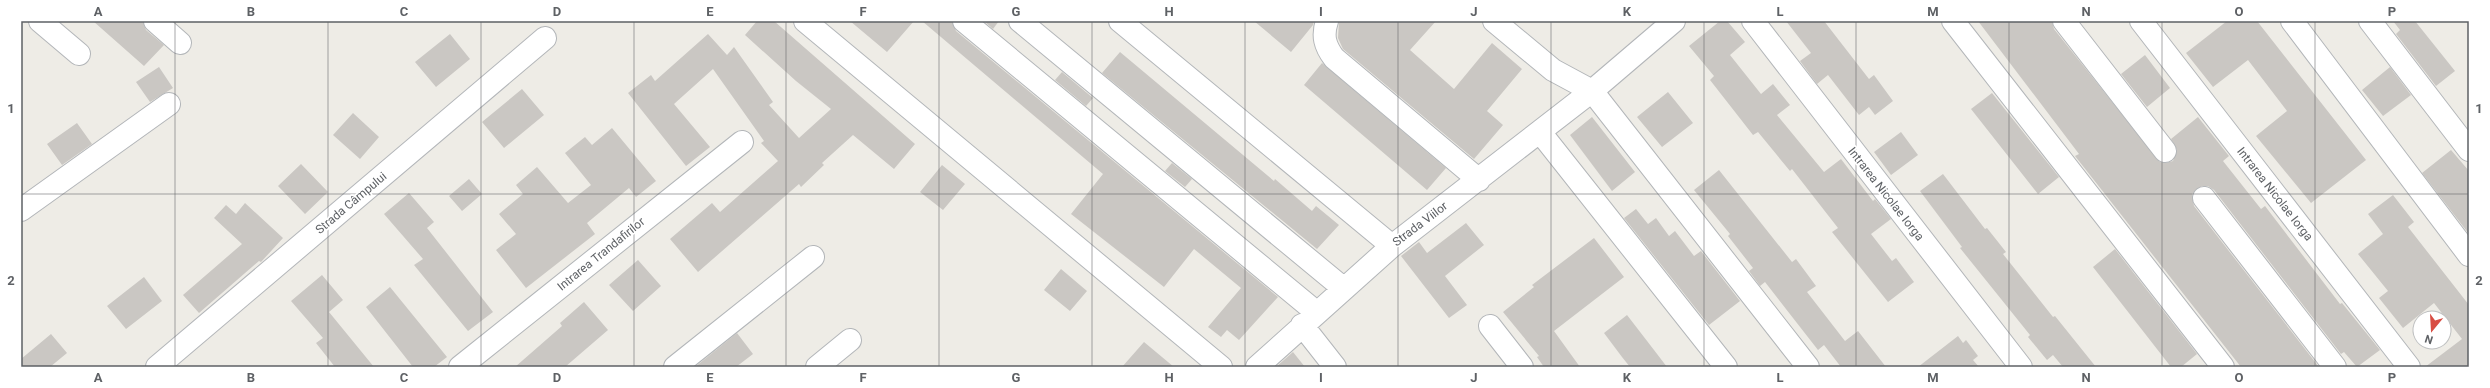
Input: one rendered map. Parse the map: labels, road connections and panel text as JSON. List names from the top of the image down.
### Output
{
  "streets": {
    "street": [
      "Intrarea Nicolae Iorga",
      "Strada Câmpului",
      "Strada Viilor",
      "Intrarea Trandafirilor"
    ]
  },
  "north": "bottom",
  "grid": {
    "columns": [
      "A",
      "B",
      "C",
      "D",
      "E",
      "F",
      "G",
      "H",
      "I",
      "J",
      "K",
      "L",
      "M",
      "N",
      "O",
      "P"
    ],
    "rows": ["1", "2"]
  }
}
